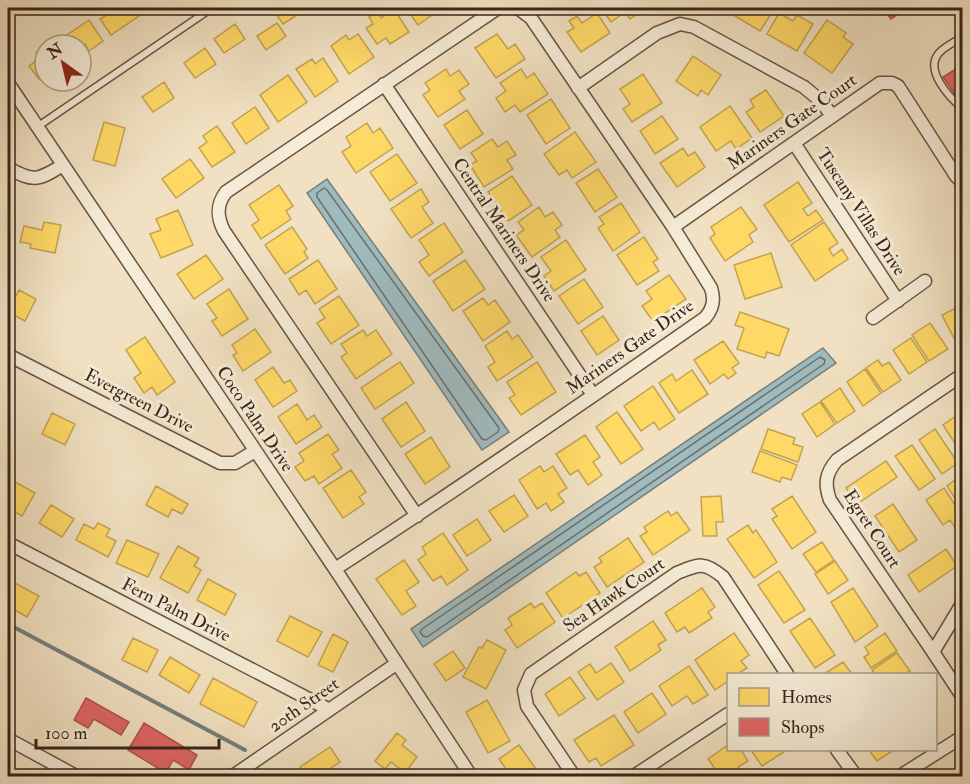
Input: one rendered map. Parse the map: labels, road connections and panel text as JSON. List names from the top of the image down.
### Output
{
  "streets": {
    "street": [
      "Mariners Gate Court",
      "Tuscany Villas Drive",
      "Central Mariners Drive",
      "Mariners Gate Drive",
      "Evergreen Drive",
      "Coco Palm Drive",
      "Egret Court",
      "Sea Hawk Court",
      "Fern Palm Drive",
      "20th Street"
    ]
  },
  "crossings": [
    ["Mariners Gate Court", "Tuscany Villas Drive"],
    ["Mariners Gate Court", "Mariners Gate Drive"],
    ["Central Mariners Drive", "Mariners Gate Drive"],
    ["Mariners Gate Drive", "Coco Palm Drive"],
    ["Evergreen Drive", "Coco Palm Drive"],
    ["Coco Palm Drive", "20th Street"],
    ["Fern Palm Drive", "20th Street"]
  ],
  "legend": ["Homes", "Shops"],
  "scale_bar": "100 m",
  "north": "top left"
}
